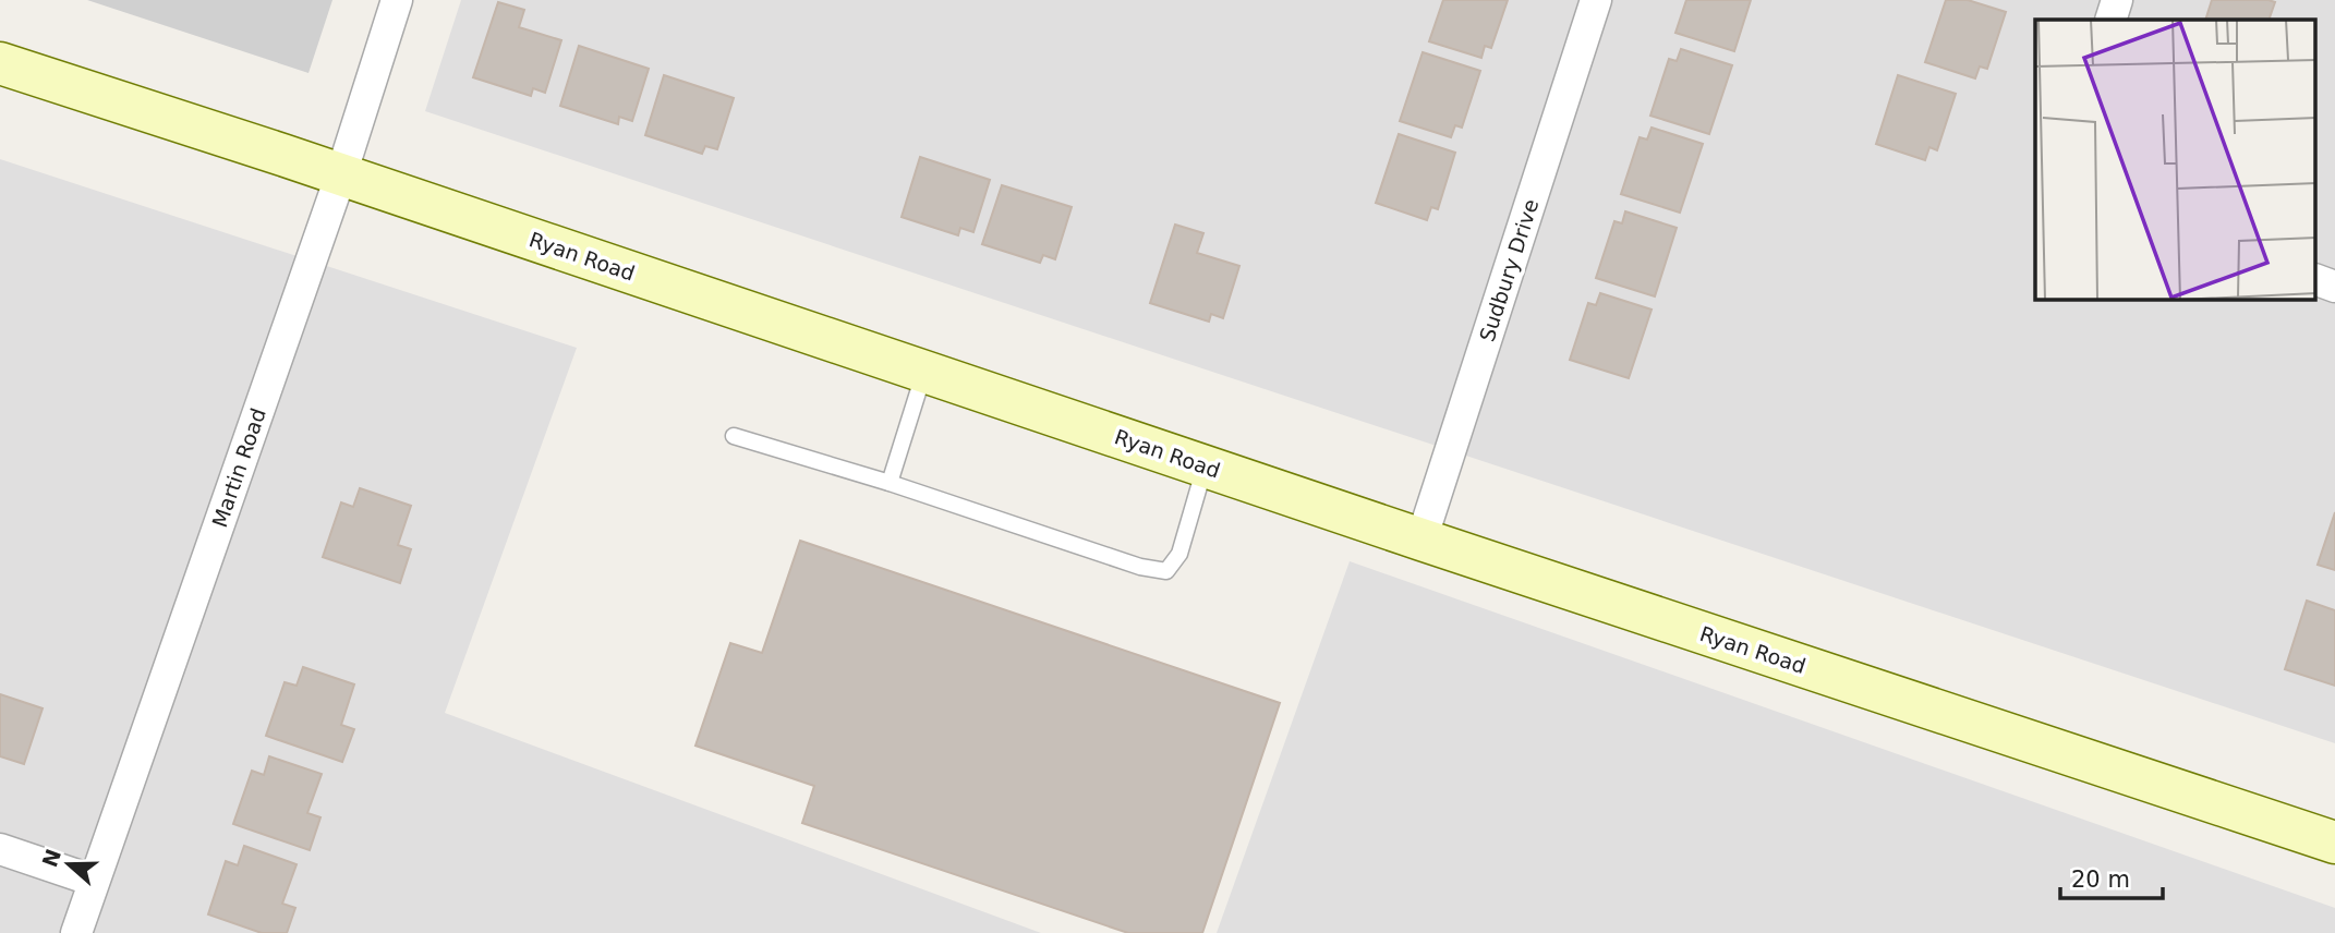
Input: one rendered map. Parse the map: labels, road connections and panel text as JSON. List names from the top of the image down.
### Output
{
  "streets": {
    "main road": ["Ryan Road"],
    "street": ["Sudbury Drive", "Martin Road"]
  },
  "crossings": [
    ["Ryan Road", "Sudbury Drive"],
    ["Ryan Road", "Martin Road"]
  ],
  "scale_bar": "20 m",
  "north": "left"
}
